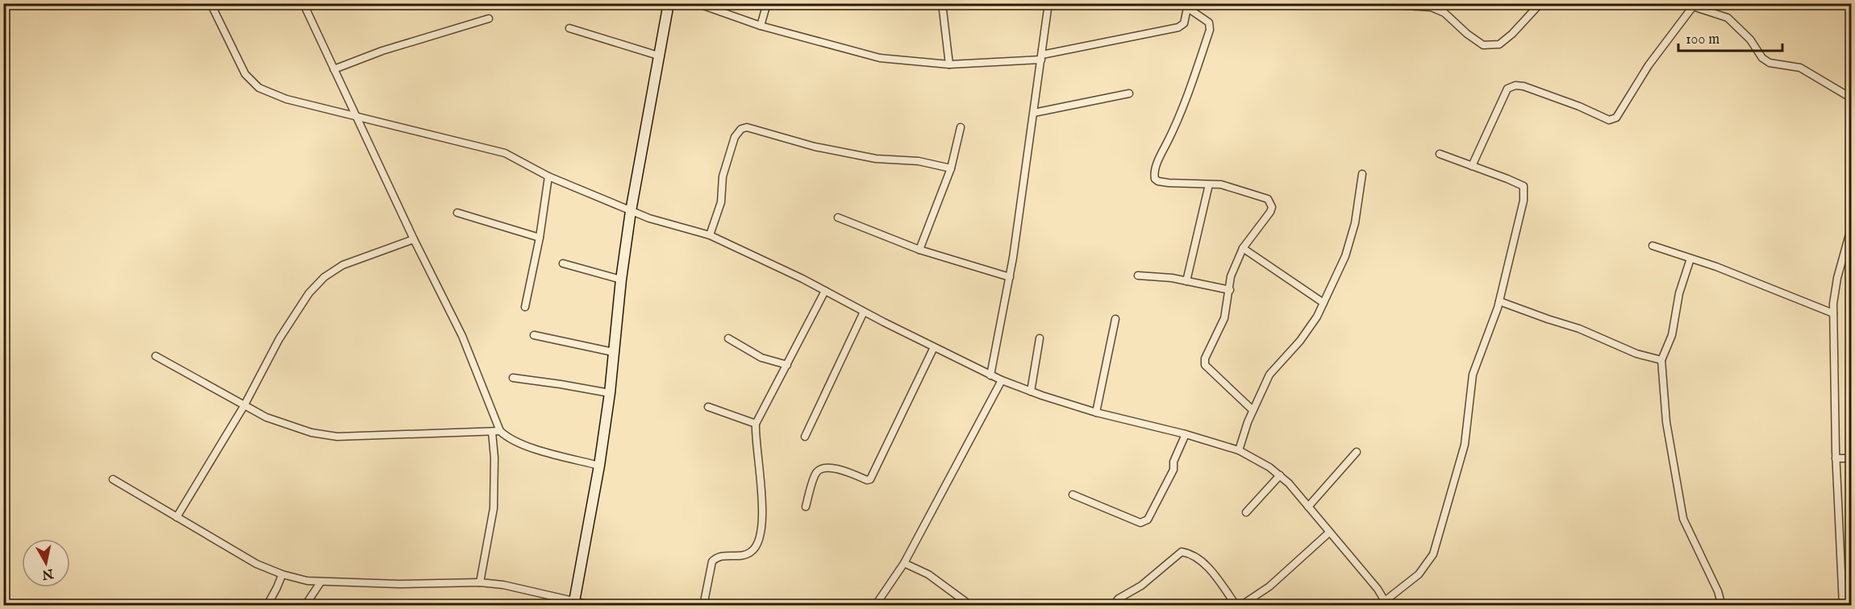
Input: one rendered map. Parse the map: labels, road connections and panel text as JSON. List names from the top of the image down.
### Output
{
  "scale_bar": "100 m",
  "north": "bottom"
}
